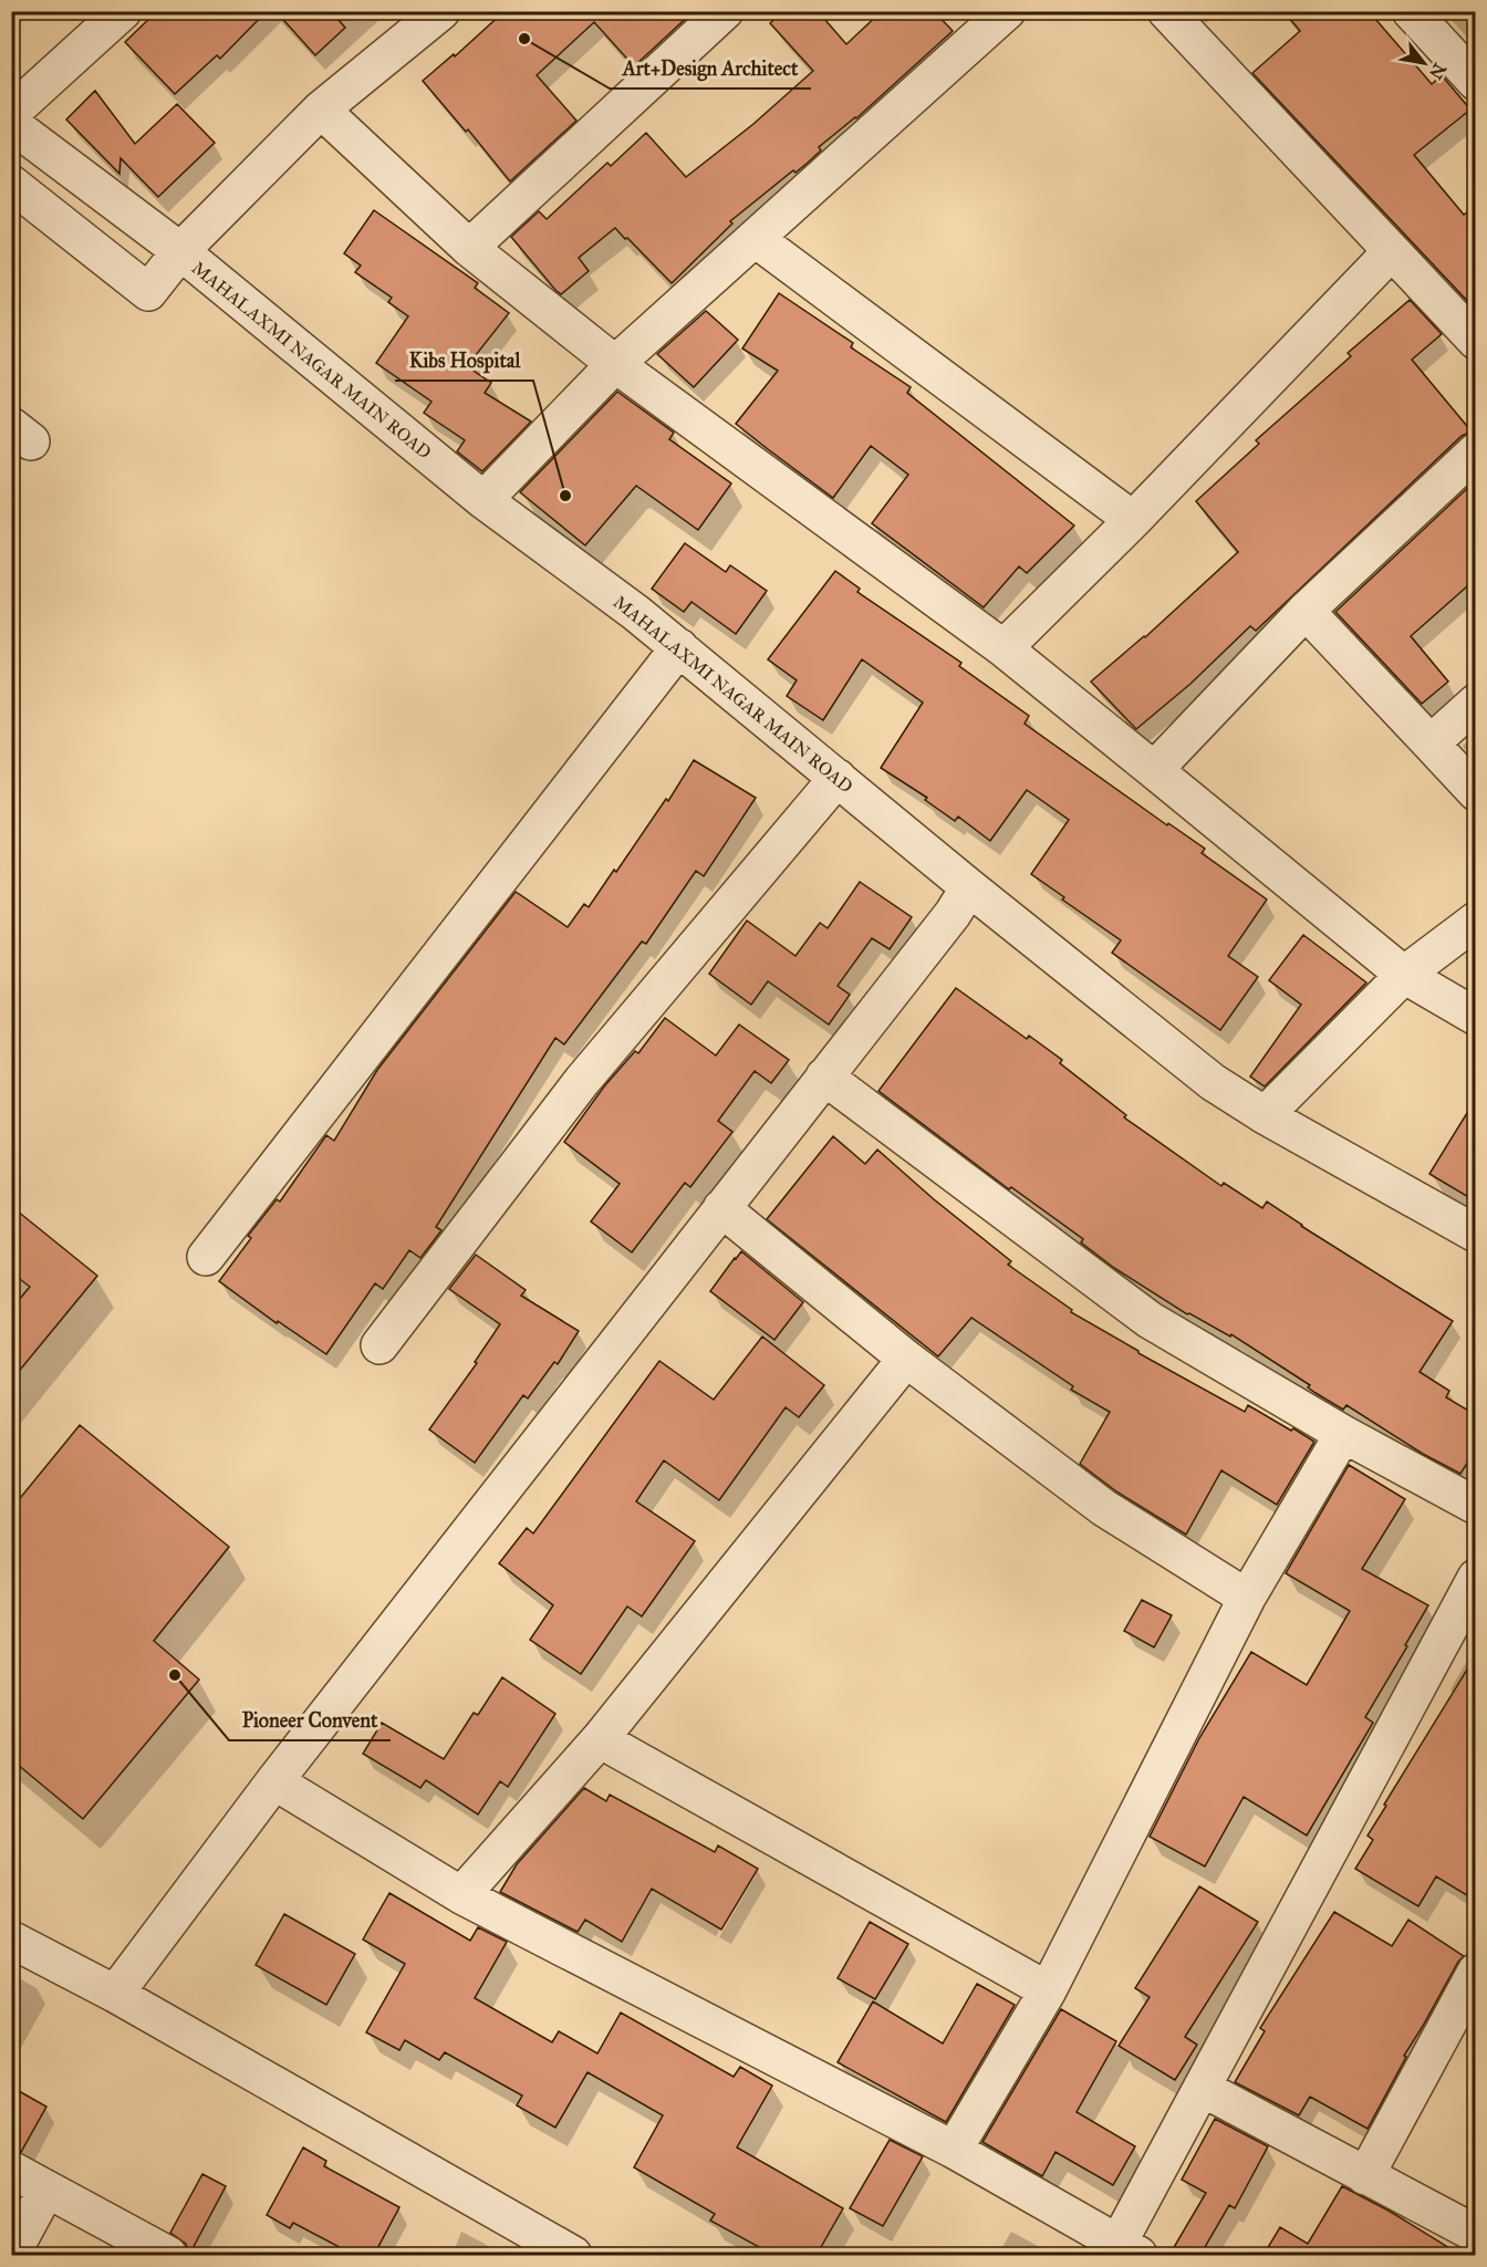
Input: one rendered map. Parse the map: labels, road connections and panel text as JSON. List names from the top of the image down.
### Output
{
  "streets": {
    "street": ["MAHALAXMI NAGAR MAIN ROAD"]
  },
  "places": ["Art+Design Architect", "Kibs Hospital", "Pioneer Convent"],
  "north": "bottom right"
}
